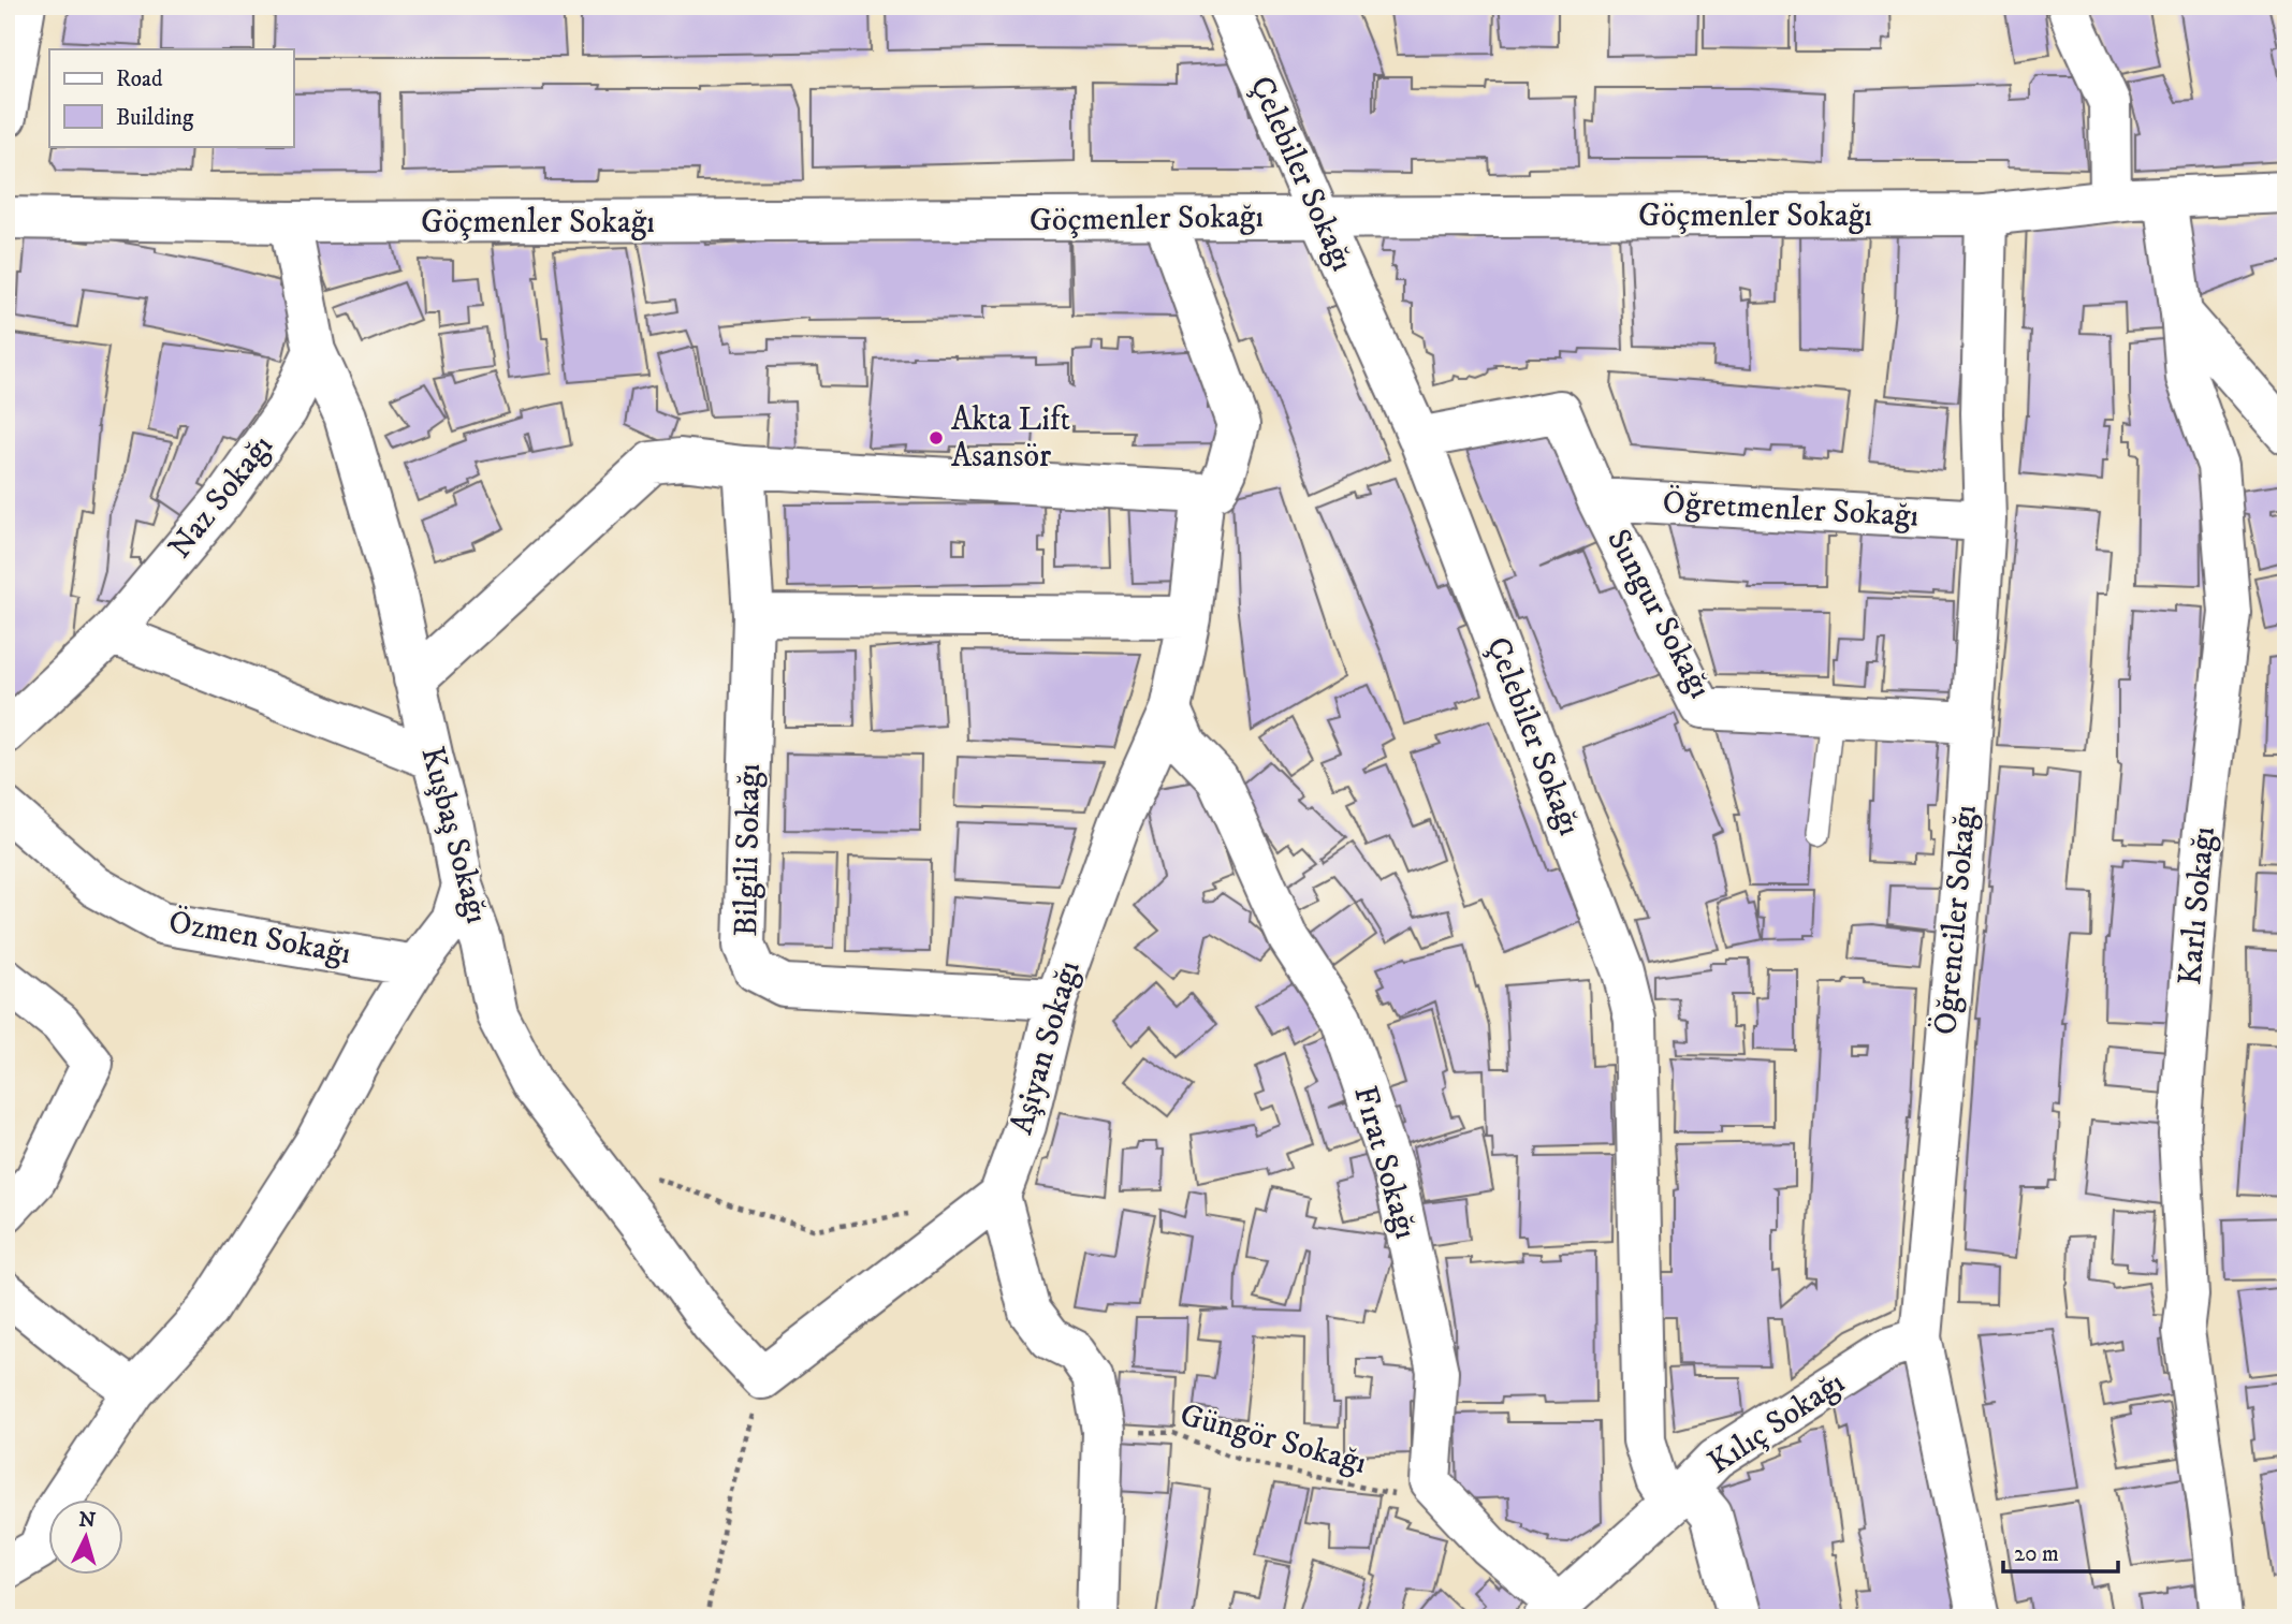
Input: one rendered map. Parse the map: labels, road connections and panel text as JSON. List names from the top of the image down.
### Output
{
  "streets": {
    "street": [
      "Çelebiler Sokağı",
      "Göçmenler Sokağı",
      "Naz Sokağı",
      "Öğretmenler Sokağı",
      "Sungur Sokağı",
      "Kuşbaş Sokağı",
      "Bilgili Sokağı",
      "Karlı Sokağı",
      "Öğrenciler Sokağı",
      "Özmen Sokağı",
      "Aşiyan Sokağı",
      "Fırat Sokağı",
      "Kılıç Sokağı"
    ],
    "path": ["Güngör Sokağı"]
  },
  "crossings": [
    ["Çelebiler Sokağı", "Göçmenler Sokağı"],
    ["Çelebiler Sokağı", "Sungur Sokağı"],
    ["Çelebiler Sokağı", "Kılıç Sokağı"],
    ["Göçmenler Sokağı", "Kuşbaş Sokağı"],
    ["Göçmenler Sokağı", "Karlı Sokağı"],
    ["Göçmenler Sokağı", "Öğrenciler Sokağı"],
    ["Naz Sokağı", "Kuşbaş Sokağı"],
    ["Öğretmenler Sokağı", "Sungur Sokağı"],
    ["Öğretmenler Sokağı", "Öğrenciler Sokağı"],
    ["Sungur Sokağı", "Öğrenciler Sokağı"],
    ["Bilgili Sokağı", "Aşiyan Sokağı"],
    ["Öğrenciler Sokağı", "Kılıç Sokağı"],
    ["Aşiyan Sokağı", "Fırat Sokağı"],
    ["Fırat Sokağı", "Güngör Sokağı"]
  ],
  "places": ["Akta Lift Asansör"],
  "legend": ["Road", "Building"],
  "scale_bar": "20 m",
  "north": "top"
}
